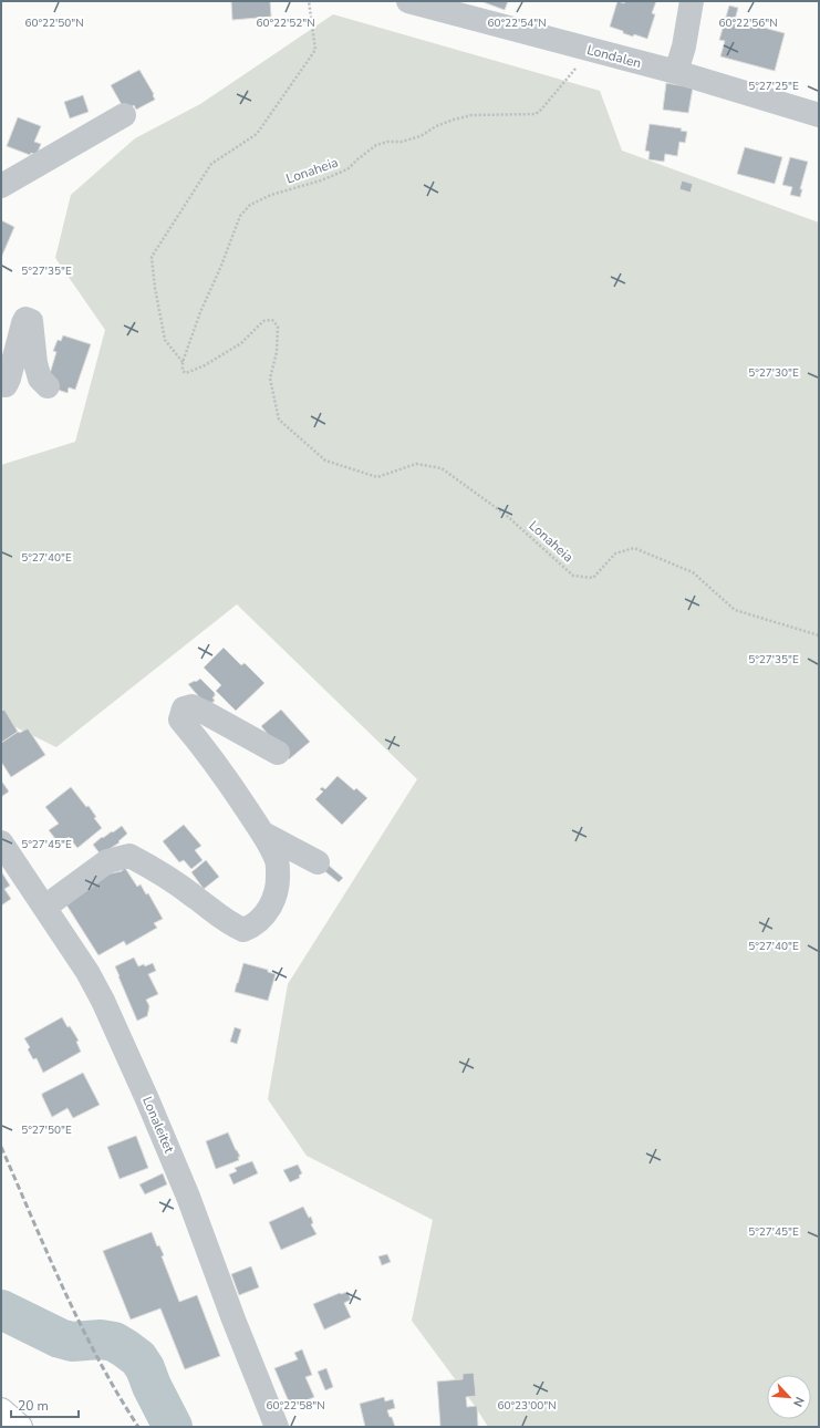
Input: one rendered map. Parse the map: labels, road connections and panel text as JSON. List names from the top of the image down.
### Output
{
  "streets": {
    "street": ["Londalen", "Lonaleitet"],
    "path": ["Lonaheia"]
  },
  "crossings": [
    ["Londalen", "Lonaheia"]
  ],
  "scale_bar": "20 m",
  "north": "bottom right",
  "coordinates": [
    "60°22'50\"N",
    "60°22'52\"N",
    "60°22'54\"N",
    "60°22'56\"N",
    "5°27'25\"E",
    "5°27'35\"E",
    "5°27'30\"E",
    "5°27'40\"E",
    "5°27'45\"E",
    "5°27'50\"E",
    "60°22'58\"N",
    "60°23'00\"N"
  ]
}
